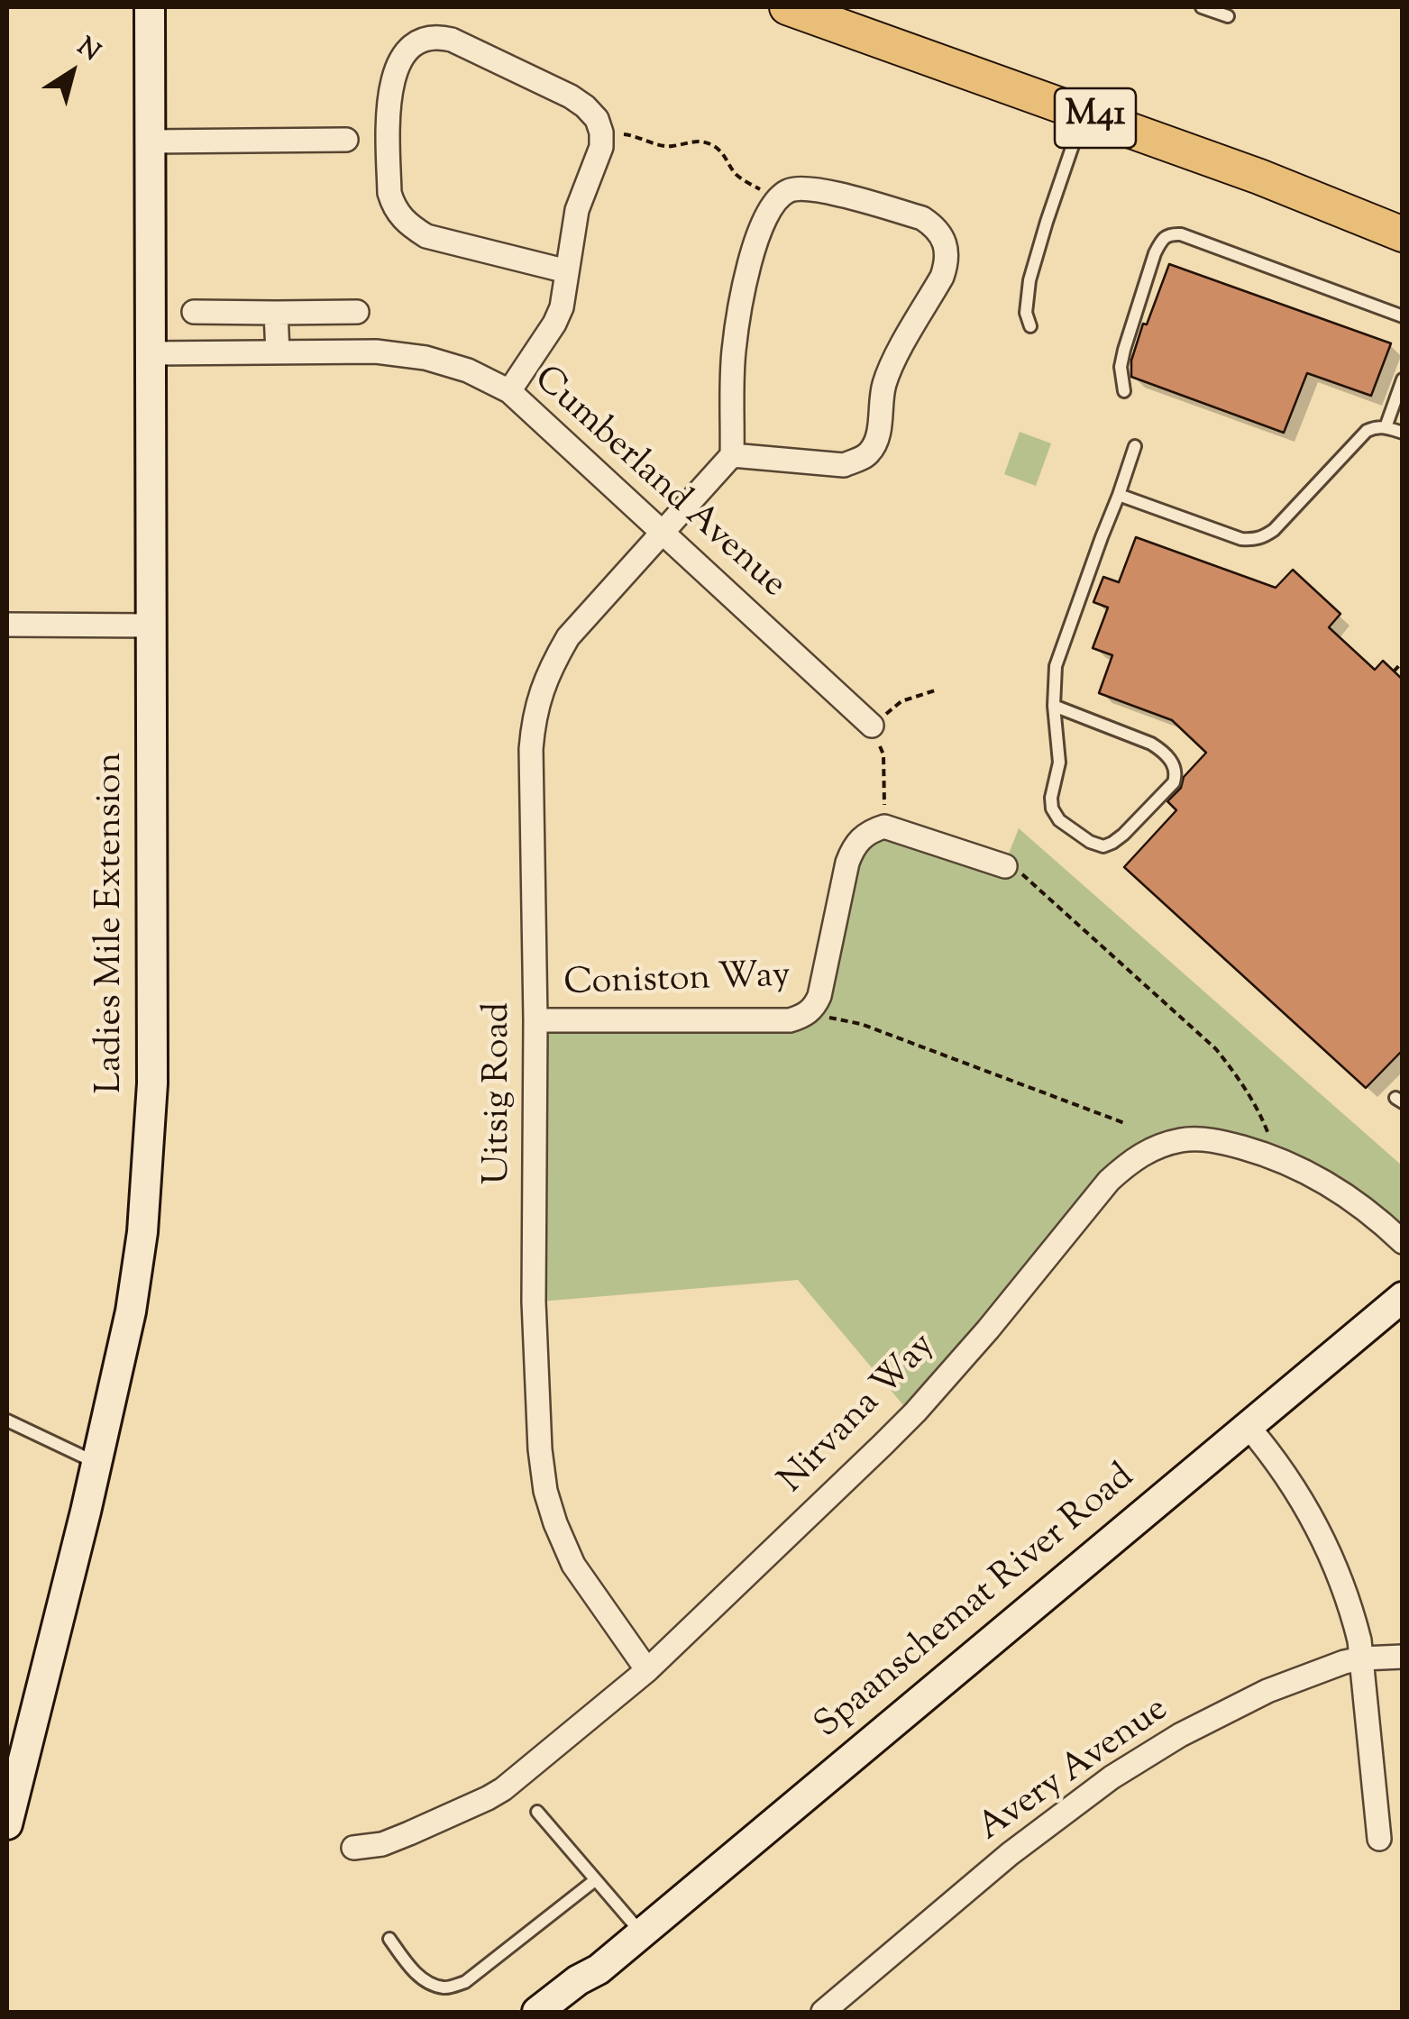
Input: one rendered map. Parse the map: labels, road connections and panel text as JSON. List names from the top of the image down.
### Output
{
  "streets": {
    "main road": ["M41", "Ladies Mile Extension", "Spaanschemat River Road"],
    "street": [
      "Cumberland Avenue",
      "Coniston Way",
      "Uitsig Road",
      "Nirvana Way",
      "Avery Avenue"
    ]
  },
  "crossings": [
    ["Cumberland Avenue", "Ladies Mile Extension"],
    ["Cumberland Avenue", "Uitsig Road"],
    ["Coniston Way", "Uitsig Road"],
    ["Uitsig Road", "Nirvana Way"]
  ],
  "north": "top right"
}
